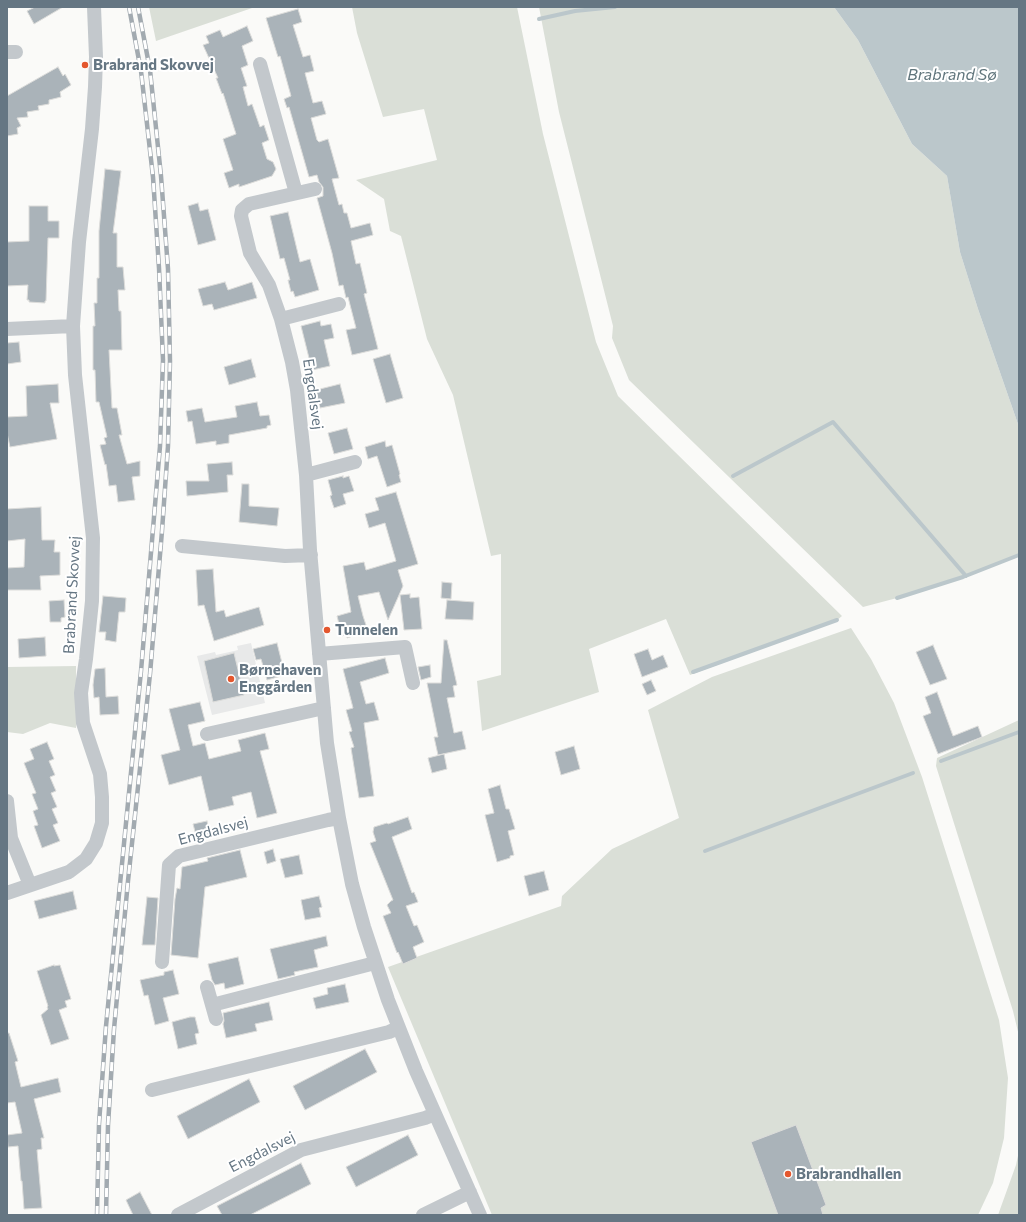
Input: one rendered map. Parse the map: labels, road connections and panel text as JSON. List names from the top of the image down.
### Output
{
  "streets": {
    "street": ["Engdalsvej", "Brabrand Skovvej"]
  },
  "water": ["Brabrand Sø"],
  "places": [
    "Brabrand Skovvej",
    "Tunnelen",
    "Børnehaven Enggården",
    "Brabrandhallen"
  ]
}
